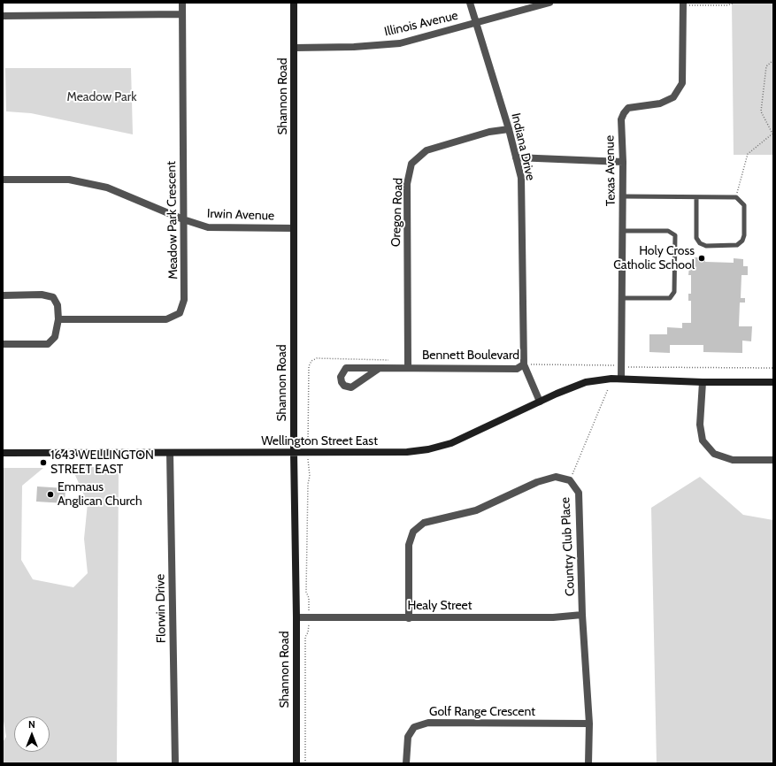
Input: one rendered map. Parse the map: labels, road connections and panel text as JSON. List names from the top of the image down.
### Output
{
  "streets": {
    "main road": ["Shannon Road", "Wellington Street East"],
    "street": [
      "Illinois Avenue",
      "Indiana Drive",
      "Texas Avenue",
      "Oregon Road",
      "Irwin Avenue",
      "Meadow Park Crescent",
      "Bennett Boulevard",
      "Country Club Place",
      "Healy Street",
      "Florwin Drive",
      "Golf Range Crescent"
    ]
  },
  "crossings": [
    ["Illinois Avenue", "Shannon Road"],
    ["Illinois Avenue", "Indiana Drive"],
    ["Shannon Road", "Irwin Avenue"],
    ["Shannon Road", "Wellington Street East"],
    ["Shannon Road", "Healy Street"],
    ["Indiana Drive", "Oregon Road"],
    ["Indiana Drive", "Bennett Boulevard"],
    ["Texas Avenue", "Wellington Street East"],
    ["Oregon Road", "Bennett Boulevard"],
    ["Irwin Avenue", "Meadow Park Crescent"],
    ["Bennett Boulevard", "Wellington Street East"],
    ["Wellington Street East", "Florwin Drive"],
    ["Country Club Place", "Healy Street"],
    ["Country Club Place", "Golf Range Crescent"]
  ],
  "parks": ["Meadow Park"],
  "places": ["Holy Cross Catholic School", "1643 WELLINGTON STREET EAST", "Emmaus Anglican Church"],
  "north": "top"
}
